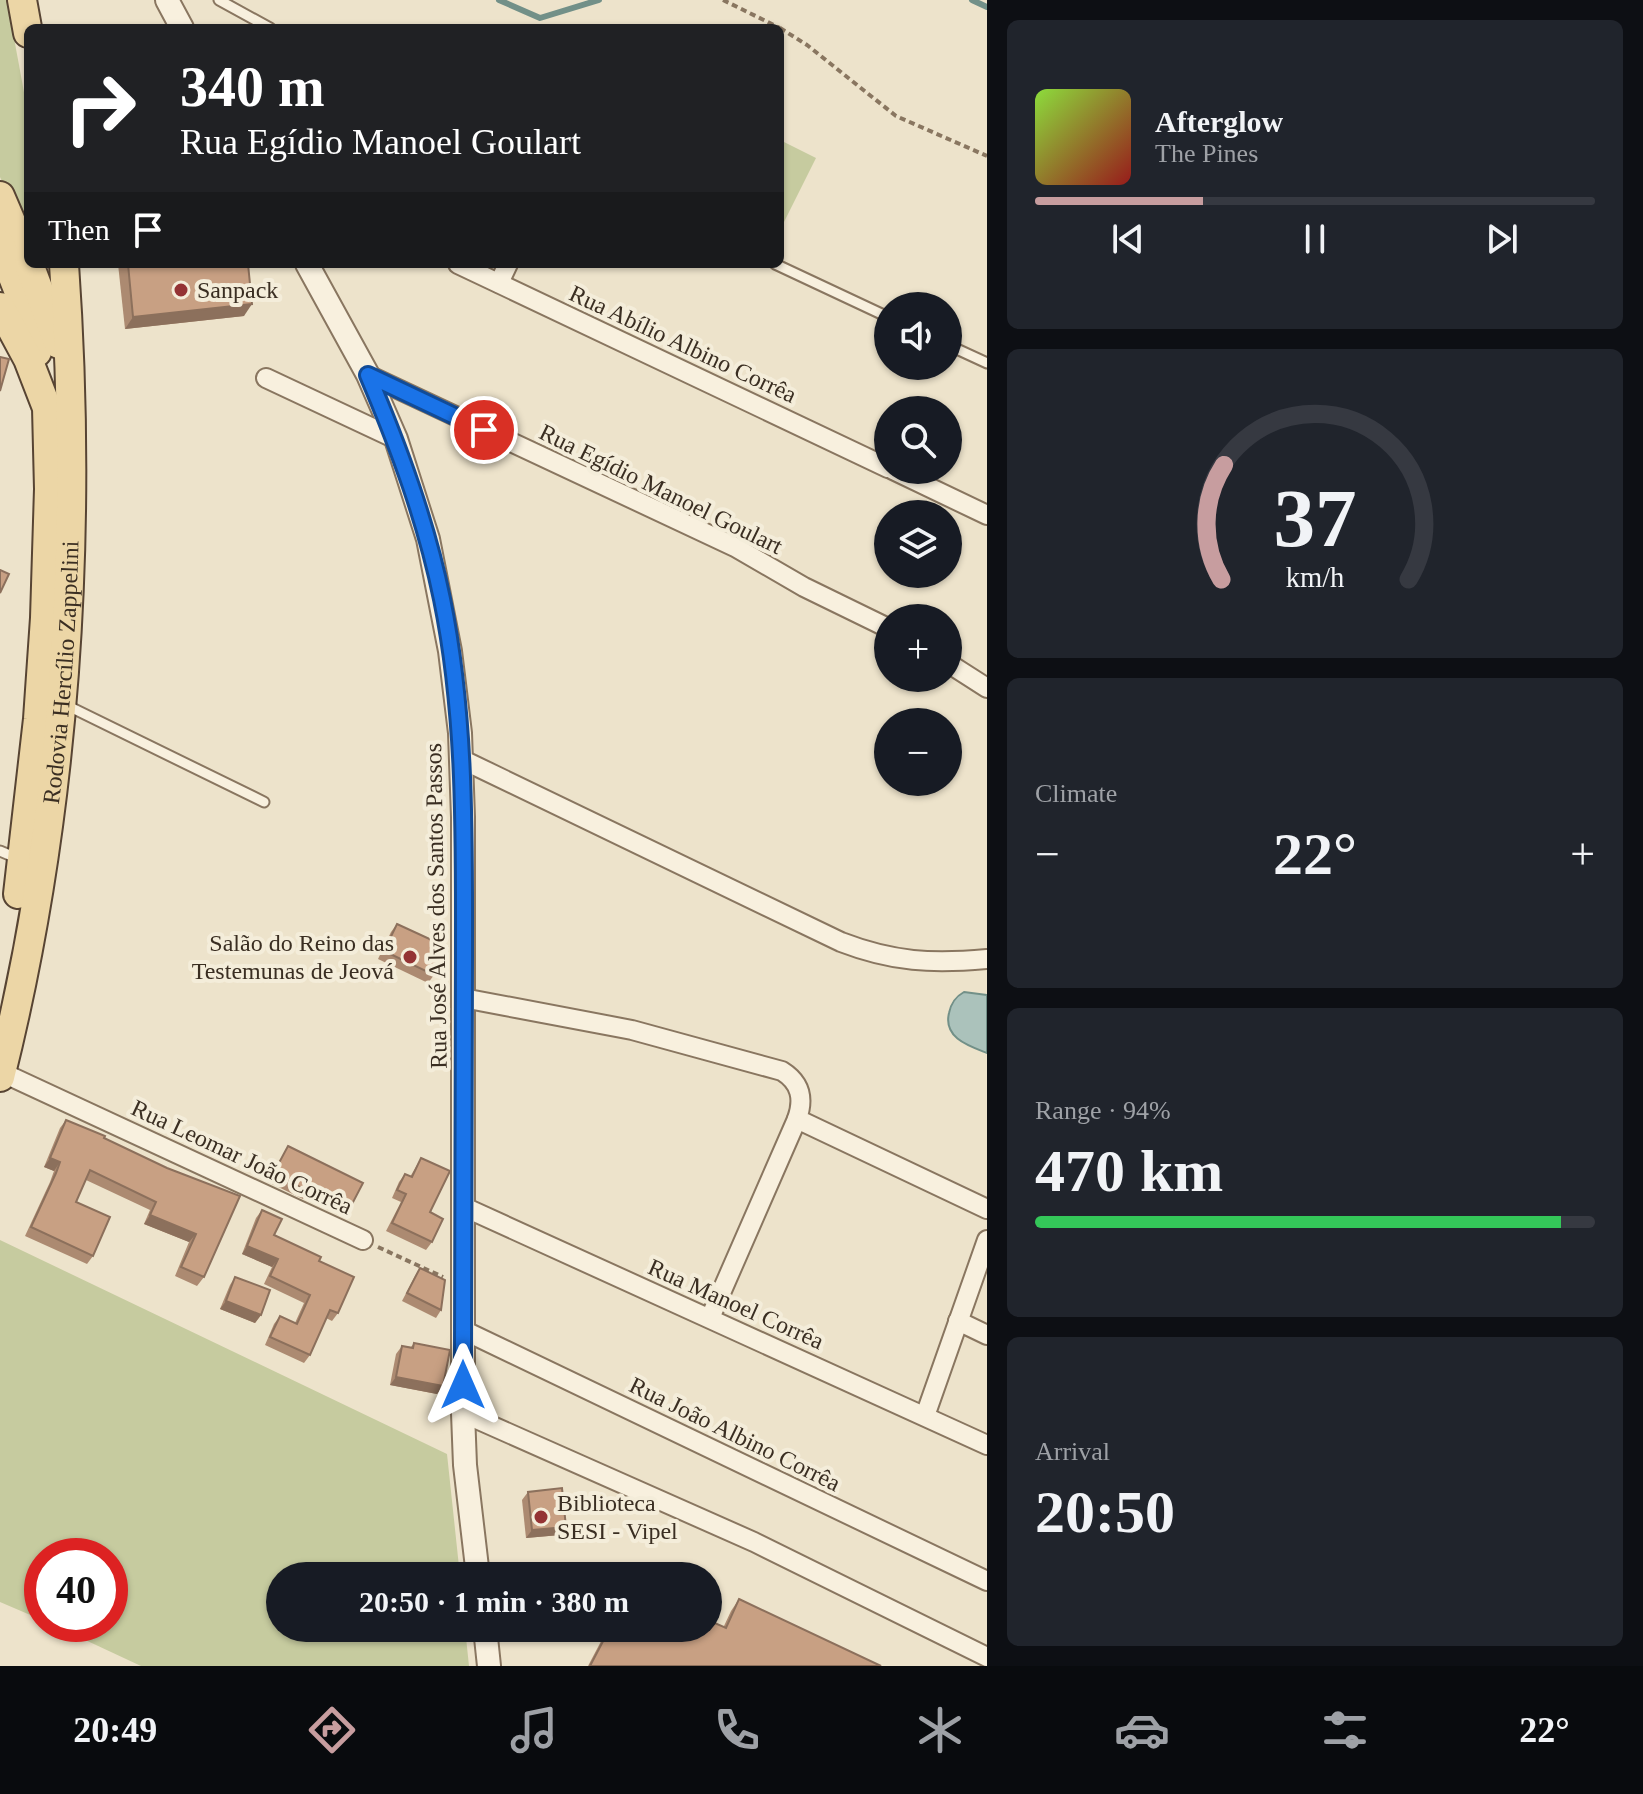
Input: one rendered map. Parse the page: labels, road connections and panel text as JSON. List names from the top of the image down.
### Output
{
  "streets": {
    "main road": ["Rodovia Hercílio Zappelini"],
    "street": [
      "Rua Abílio Albino Corrêa",
      "Rua Egídio Manoel Goulart",
      "Rua José Alves dos Santos Passos",
      "Rua Leomar João Corrêa",
      "Rua Manoel Corrêa",
      "Rua João Albino Corrêa"
    ]
  },
  "crossings": [
    ["Rua Egídio Manoel Goulart", "Rua José Alves dos Santos Passos"],
    ["Rodovia Hercílio Zappelini", "Rua Leomar João Corrêa"],
    ["Rua José Alves dos Santos Passos", "Rua Leomar João Corrêa"],
    ["Rua José Alves dos Santos Passos", "Rua Manoel Corrêa"],
    ["Rua José Alves dos Santos Passos", "Rua João Albino Corrêa"]
  ],
  "places": ["Sanpack", "Salão do Reino das Testemunas de Jeová", "Biblioteca SESI - Vipel"],
  "page": {
    "turn": ["340 m", "Rua Egídio Manoel Goulart"],
    "song": ["Afterglow", "The Pines"],
    "then": "Then",
    "map_buttons": ["+", "−"],
    "tile": [
      "Climate",
      ["Range · 94%", "470 km"],
      ["Arrival", "20:50"]
    ],
    "heat": ["−", "22°", "+"],
    "limit": "40",
    "trip": "20:50 · 1 min · 380 m",
    "tabs": ["20:49", "22°"],
    "gauge": ["37", "km/h"]
  }
}
